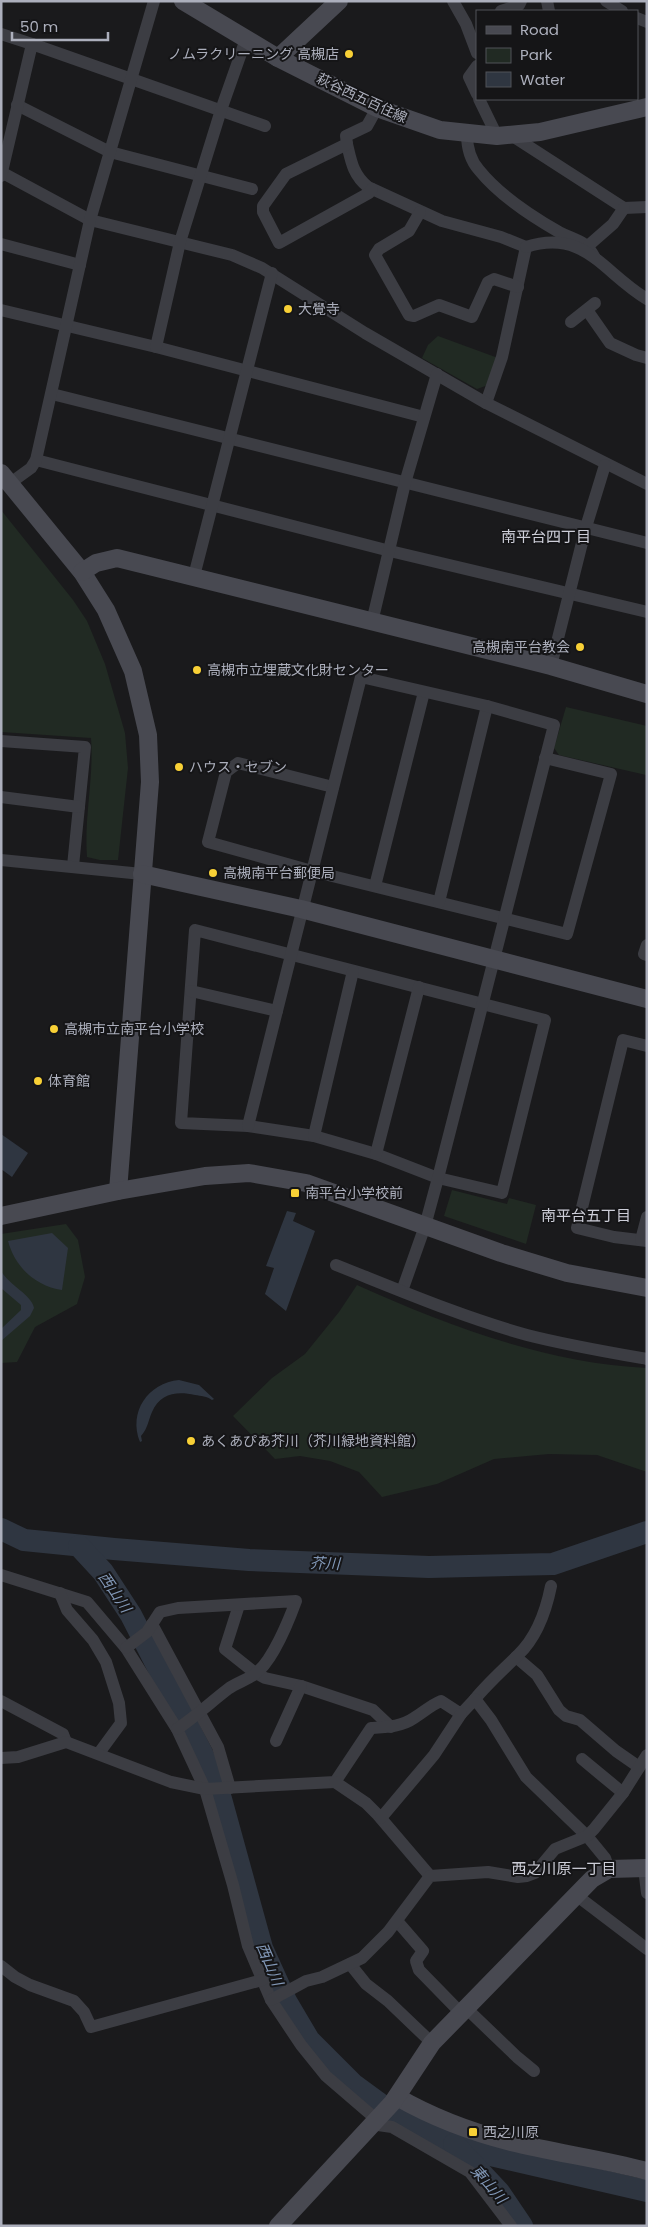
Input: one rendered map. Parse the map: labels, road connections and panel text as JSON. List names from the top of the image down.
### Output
{
  "streets": {
    "street": ["萩谷西五百住線"]
  },
  "districts": ["南平台四丁目", "南平台五丁目", "西之川原一丁目"],
  "water": ["芥川", "西山川", "東山川"],
  "places": {
    "other": [
      "ノムラクリーニング 高槻店",
      "大覺寺",
      "高槻南平台教会",
      "高槻市立埋蔵文化財センター",
      "ハウス・セブン",
      "高槻南平台郵便局",
      "高槻市立南平台小学校",
      "体育館",
      "あくあぴあ芥川（芥川緑地資料館）"
    ],
    "transit": ["南平台小学校前", "西之川原"]
  },
  "legend": ["Road", "Park", "Water"],
  "scale_bar": "50 m"
}
